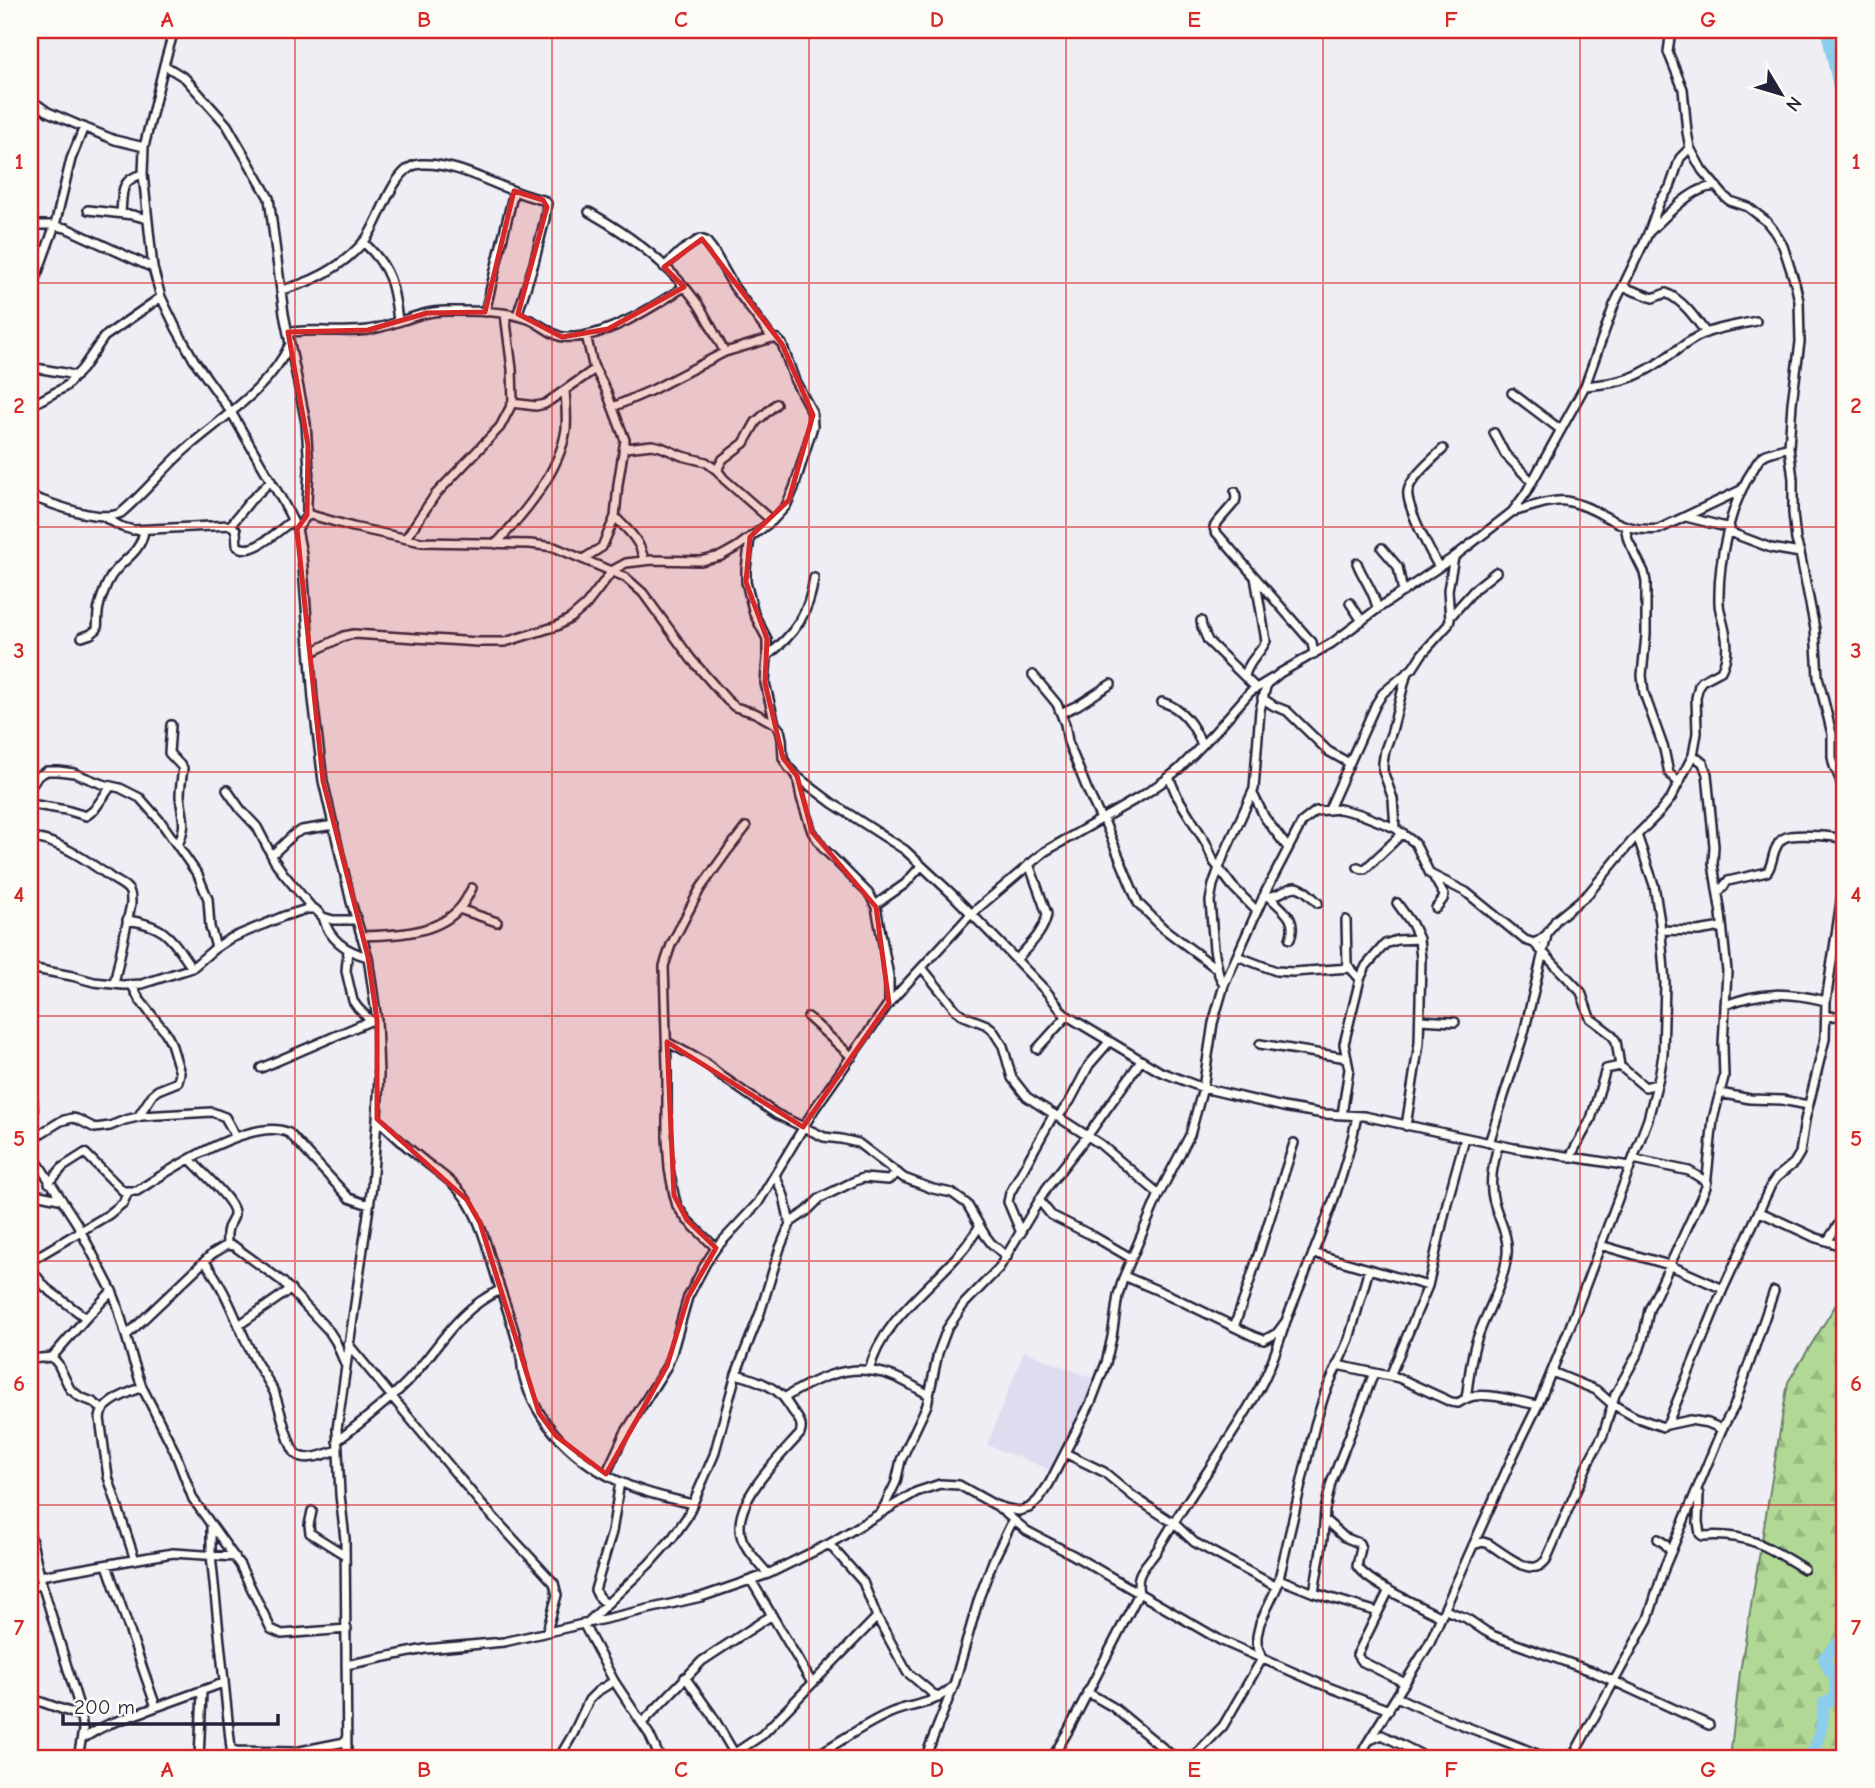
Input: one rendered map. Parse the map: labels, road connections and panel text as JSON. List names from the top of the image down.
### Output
{
  "scale_bar": "200 m",
  "north": "bottom right",
  "grid": {
    "columns": [
      "A",
      "B",
      "C",
      "D",
      "E",
      "F",
      "G"
    ],
    "rows": [
      "1",
      "2",
      "3",
      "4",
      "5",
      "6",
      "7"
    ]
  }
}
